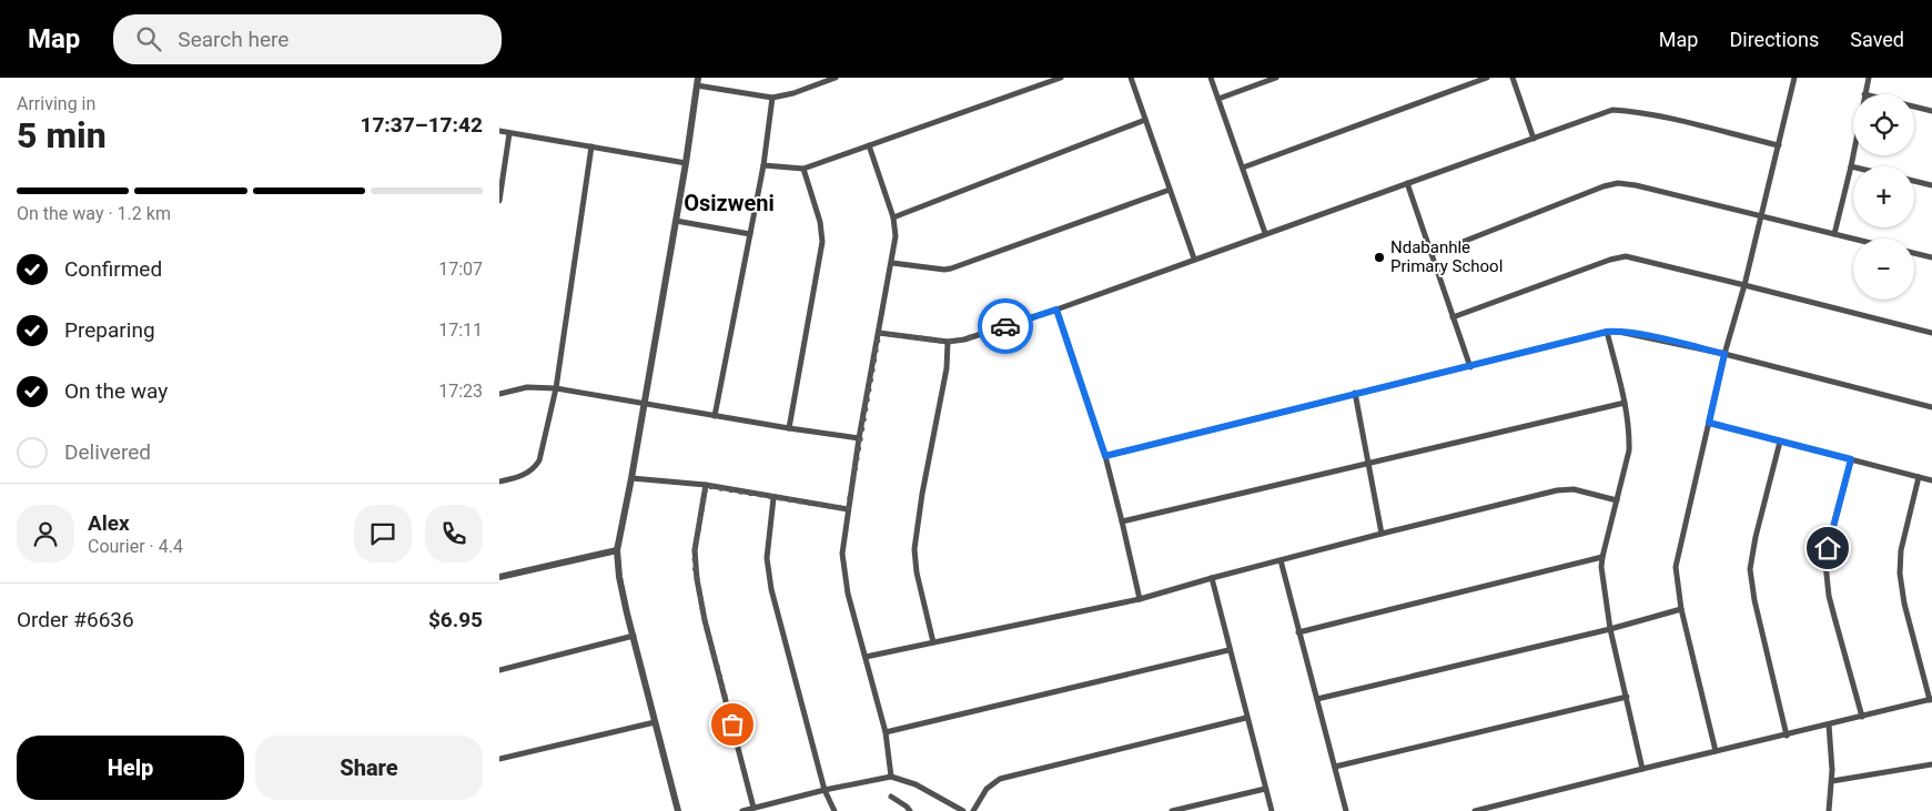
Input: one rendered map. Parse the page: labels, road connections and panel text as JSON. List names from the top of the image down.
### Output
{
  "districts": ["Osizweni"],
  "places": ["Ndabanhle Primary School"],
  "page": {
    "header": "Map",
    "search": "Search here",
    "nav": ["Map", "Directions", "Saved"],
    "heading": ["5 min", "Arriving in", "17:37–17:42"],
    "panel": [
      "Alex",
      "Courier · 4.4",
      "Order #6636",
      "$6.95"
    ],
    "map_buttons": ["+", "−"],
    "bar": "On the way · 1.2 km",
    "list": [
      ["Confirmed", "17:07"],
      ["Preparing", "17:11"],
      ["On the way", "17:23"],
      "Delivered"
    ],
    "buttons": ["Help", "Share"]
  }
}
